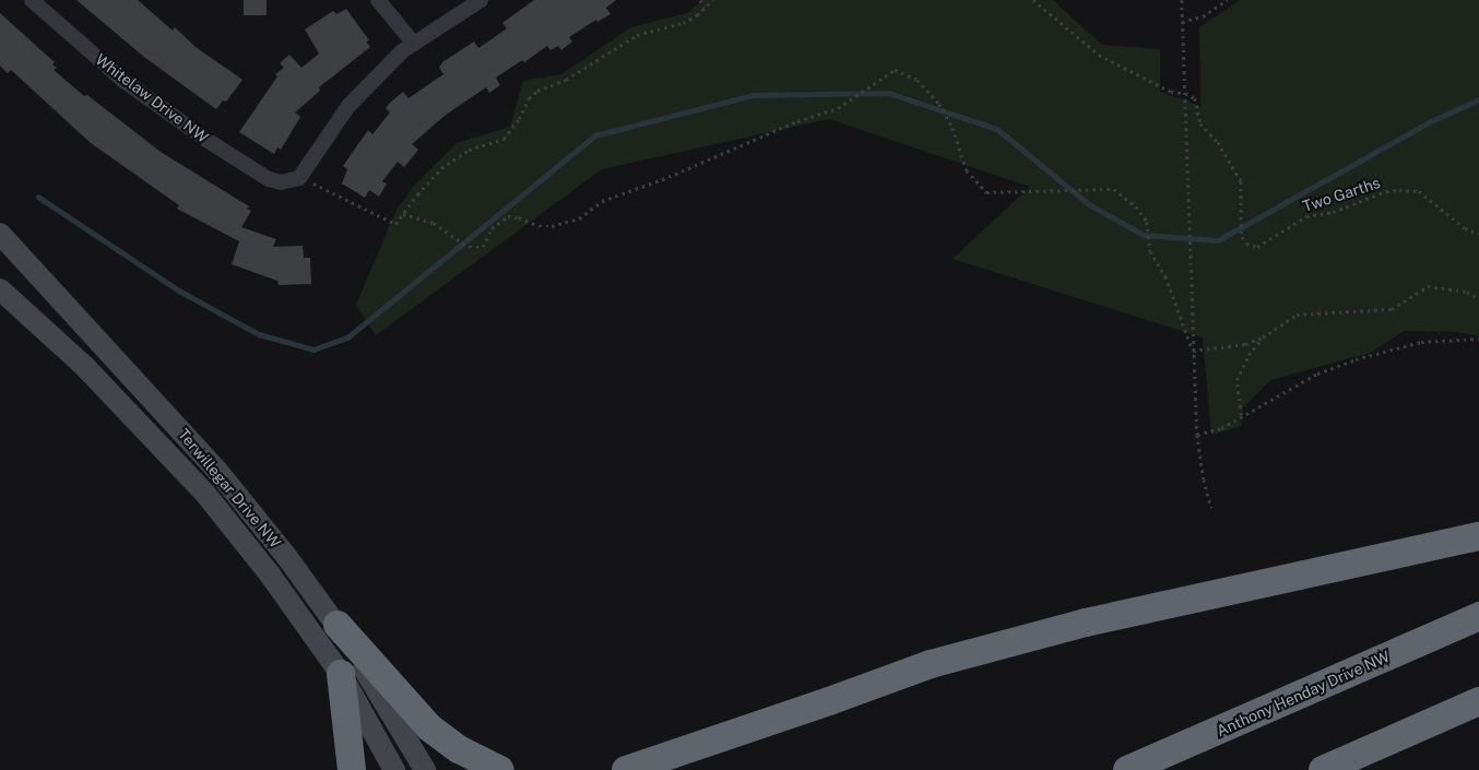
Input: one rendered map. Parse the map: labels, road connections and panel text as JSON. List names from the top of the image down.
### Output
{
  "streets": {
    "highway": ["Anthony Henday Drive NW"],
    "main road": ["Terwillegar Drive NW"],
    "street": ["Whitelaw Drive NW"],
    "path": ["Two Garths"]
  }
}
